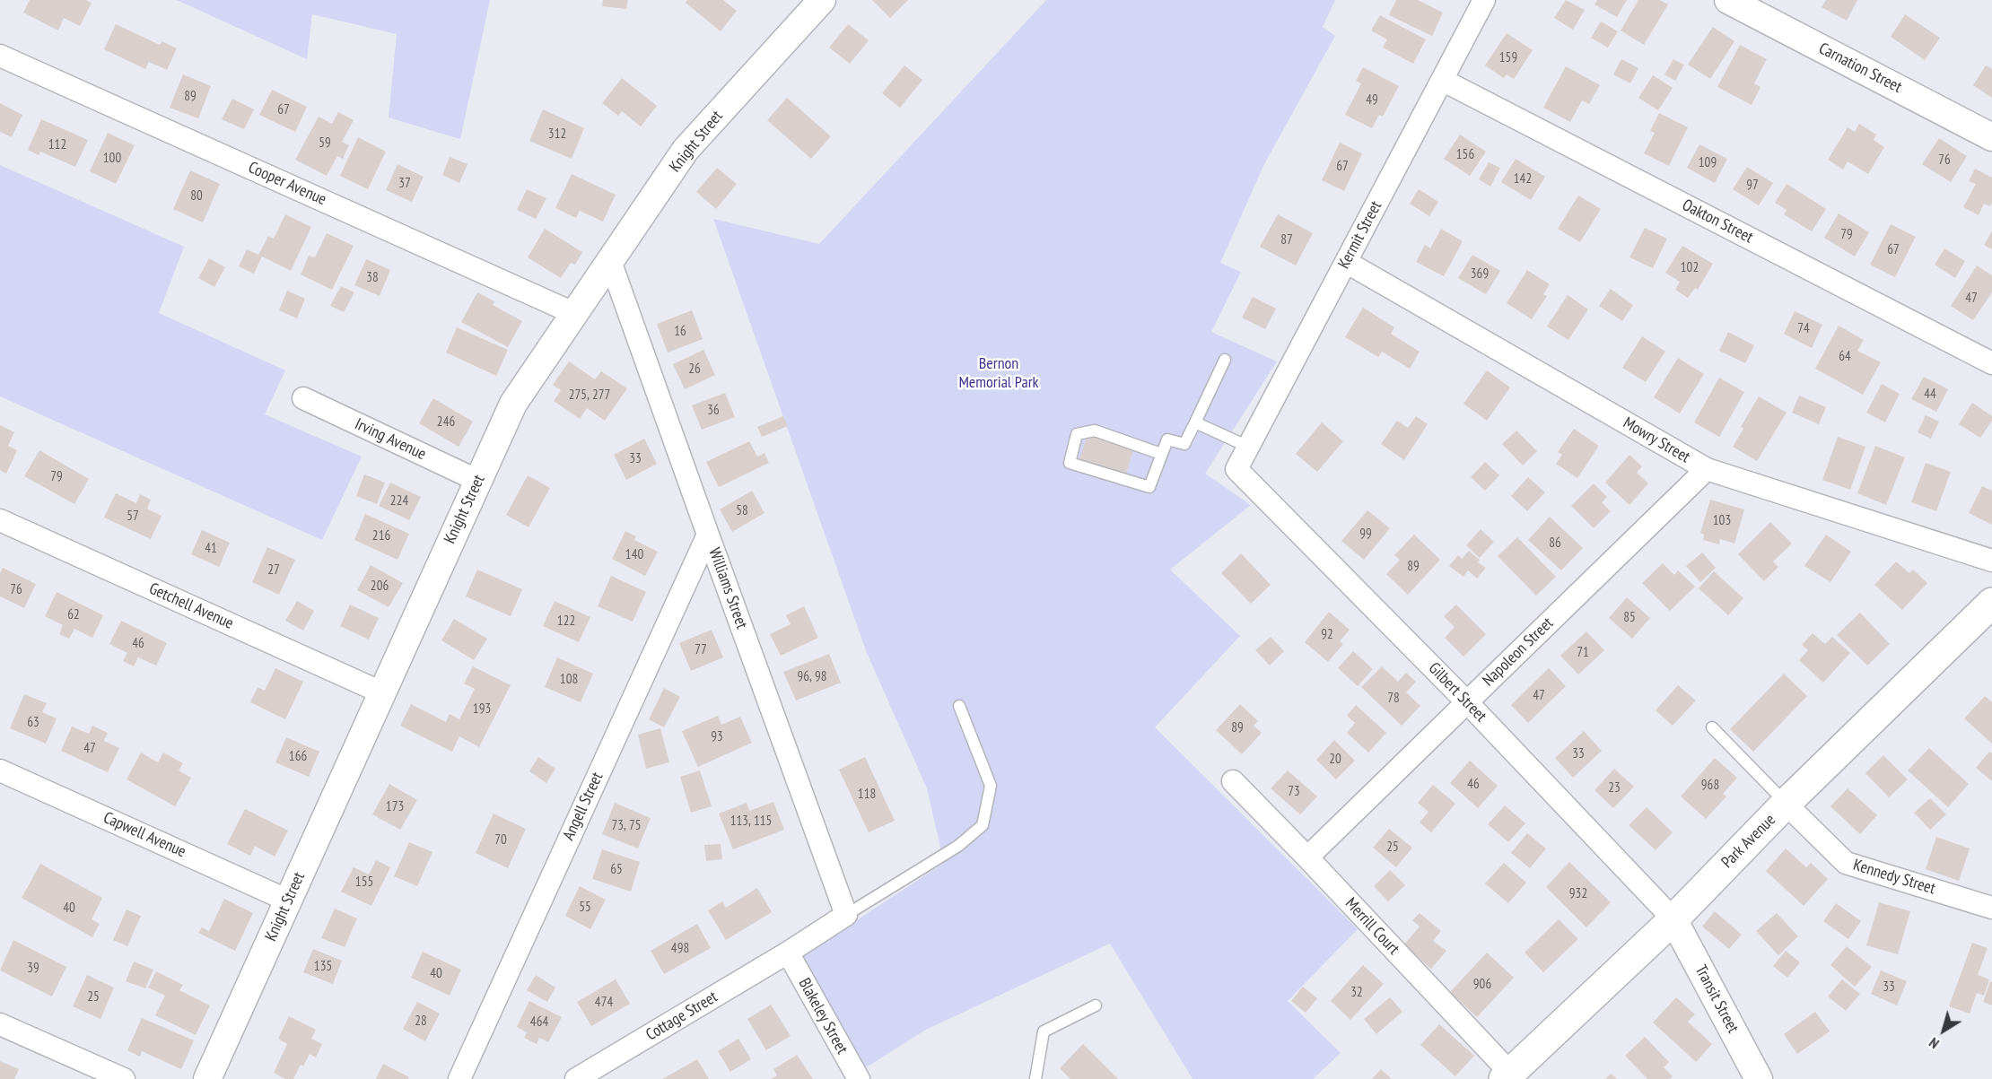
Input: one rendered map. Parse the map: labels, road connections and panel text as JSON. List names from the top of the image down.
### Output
{
  "streets": {
    "main road": ["Park Avenue"],
    "street": [
      "Carnation Street",
      "Knight Street",
      "Cooper Avenue",
      "Oakton Street",
      "Kermit Street",
      "Irving Avenue",
      "Mowry Street",
      "Williams Street",
      "Getchell Avenue",
      "Napoleon Street",
      "Gilbert Street",
      "Angell Street",
      "Capwell Avenue",
      "Kennedy Street",
      "Merrill Court",
      "Transit Street",
      "Cottage Street",
      "Blakeley Street"
    ]
  },
  "crossings": [
    ["Knight Street", "Cooper Avenue"],
    ["Knight Street", "Irving Avenue"],
    ["Knight Street", "Williams Street"],
    ["Knight Street", "Getchell Avenue"],
    ["Knight Street", "Capwell Avenue"],
    ["Oakton Street", "Kermit Street"],
    ["Kermit Street", "Mowry Street"],
    ["Kermit Street", "Gilbert Street"],
    ["Mowry Street", "Napoleon Street"],
    ["Williams Street", "Angell Street"],
    ["Williams Street", "Cottage Street"],
    ["Napoleon Street", "Gilbert Street"],
    ["Napoleon Street", "Merrill Court"],
    ["Gilbert Street", "Park Avenue"],
    ["Gilbert Street", "Transit Street"],
    ["Park Avenue", "Kennedy Street"],
    ["Park Avenue", "Merrill Court"],
    ["Park Avenue", "Transit Street"],
    ["Cottage Street", "Blakeley Street"]
  ],
  "parks": ["Bernon Memorial Park"],
  "house_numbers": [
    "159",
    "89",
    "49",
    "67",
    "312",
    "59",
    "112",
    "156",
    "100",
    "76",
    "109",
    "67",
    "142",
    "37",
    "97",
    "80",
    "79",
    "87",
    "67",
    "102",
    "369",
    "38",
    "47",
    "74",
    "16",
    "64",
    "26",
    "44",
    "275, 277",
    "36",
    "246",
    "33",
    "79",
    "224",
    "58",
    "57",
    "103",
    "99",
    "216",
    "86",
    "41",
    "140",
    "89",
    "27",
    "206",
    "76",
    "62",
    "85",
    "122",
    "92",
    "46",
    "77",
    "71",
    "96, 98",
    "108",
    "47",
    "78",
    "193",
    "63",
    "89",
    "93",
    "47",
    "33",
    "166",
    "20",
    "46",
    "968",
    "23",
    "73",
    "118",
    "173",
    "113, 115",
    "73, 75",
    "70",
    "25",
    "65",
    "155",
    "932",
    "55",
    "40",
    "498",
    "135",
    "39",
    "40",
    "906",
    "33",
    "32",
    "25",
    "474",
    "28",
    "464"
  ],
  "north": "bottom left"
}
